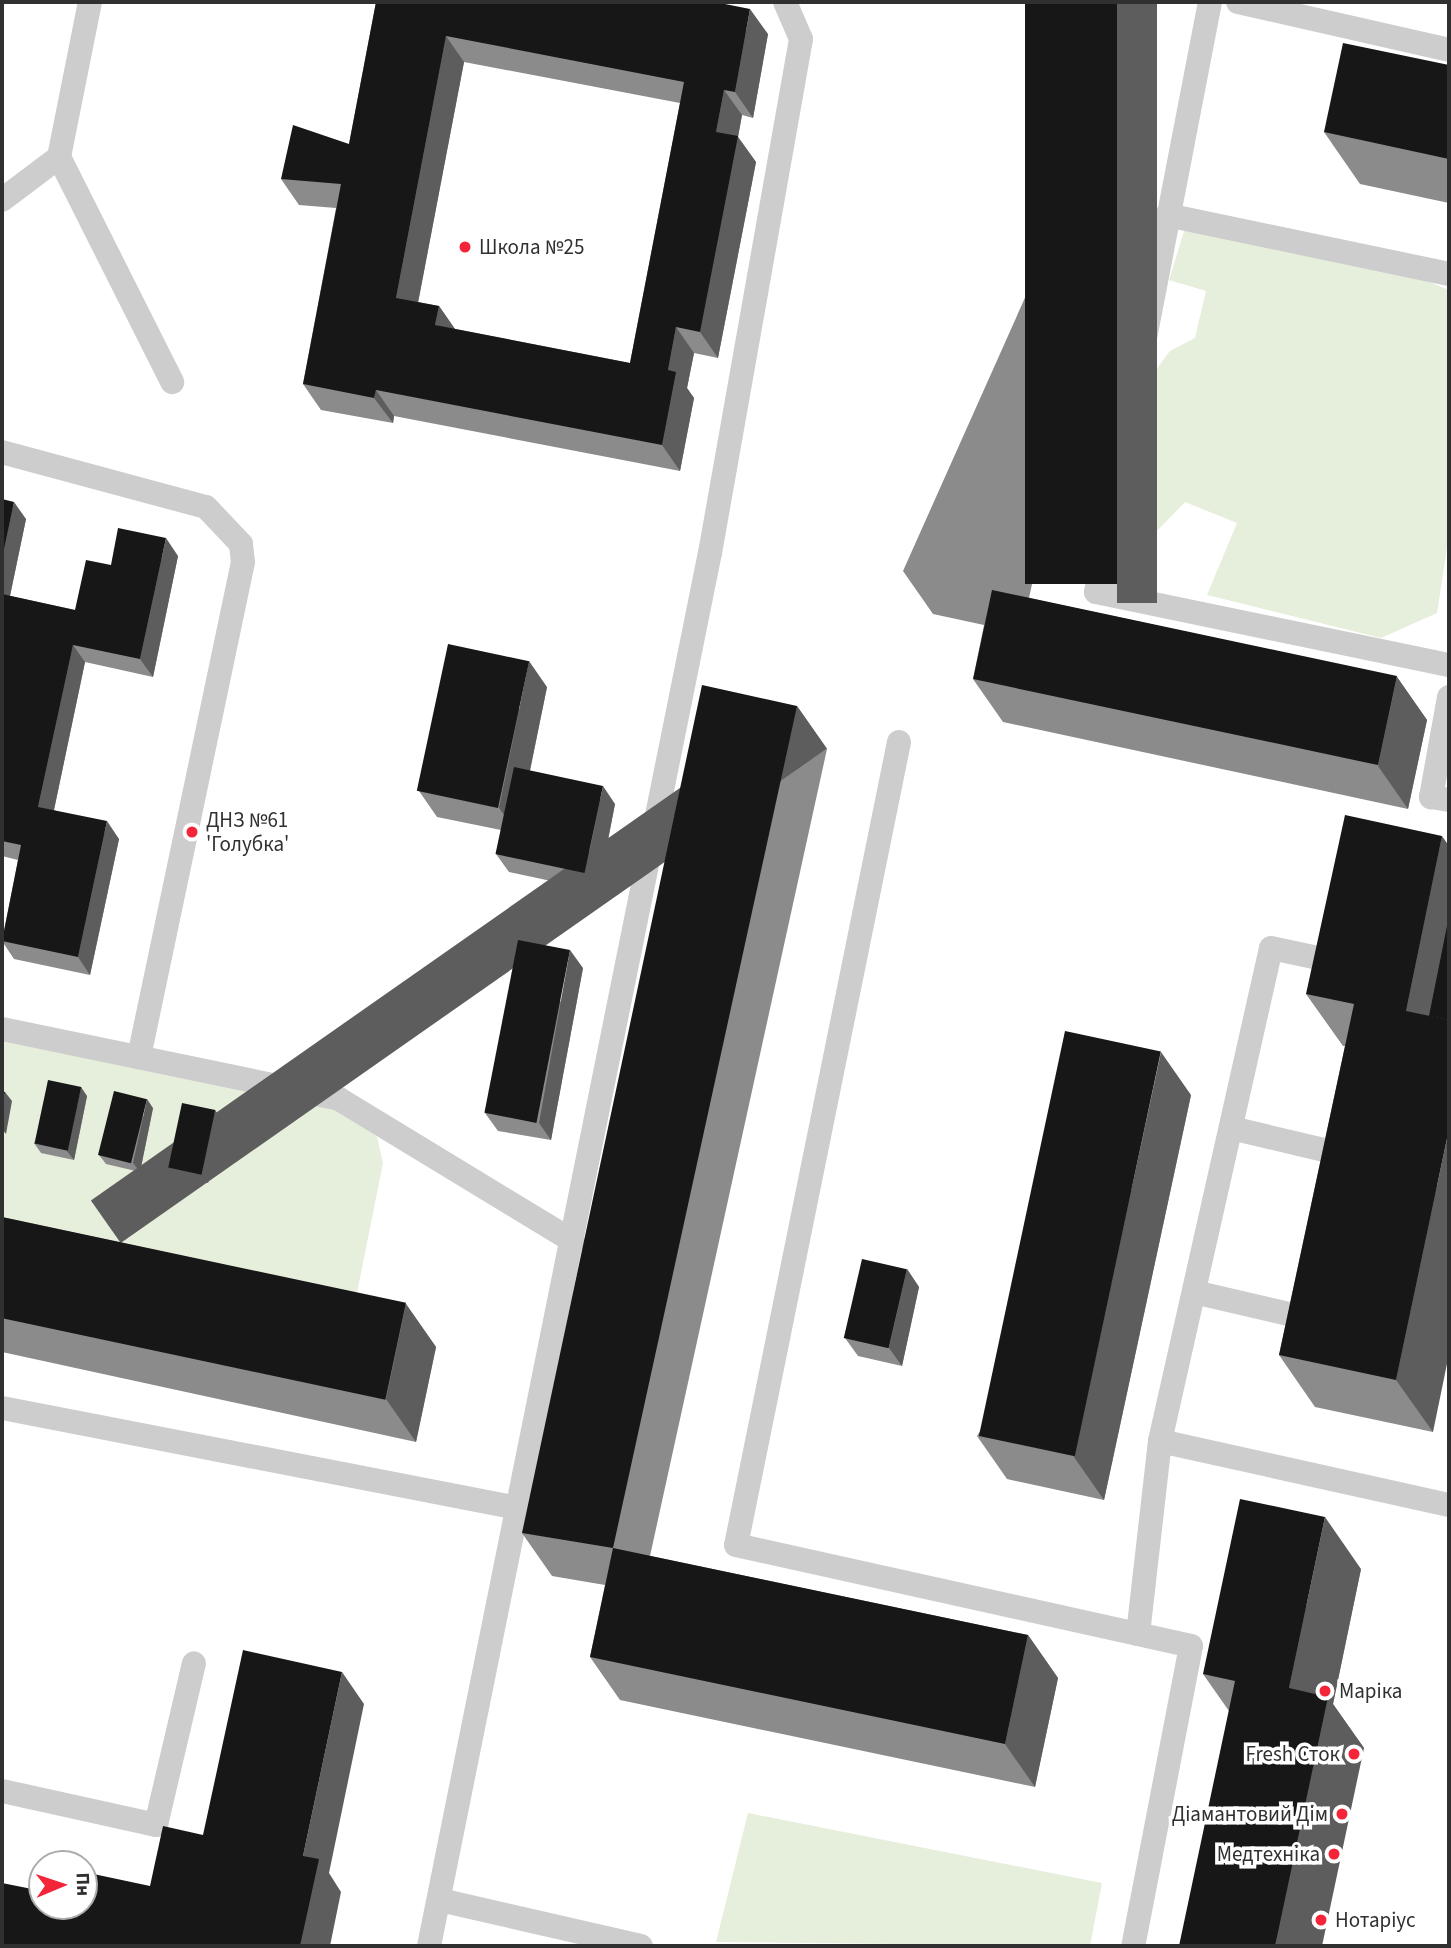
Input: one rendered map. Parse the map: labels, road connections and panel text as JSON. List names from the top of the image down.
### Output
{
  "places": [
    "Школа №25",
    "ДНЗ №61 'Голубка'",
    "Маріка",
    "Fresh Сток",
    "Діамантовий Дім",
    "Медтехніка",
    "Нотаріус"
  ],
  "north": "right"
}
